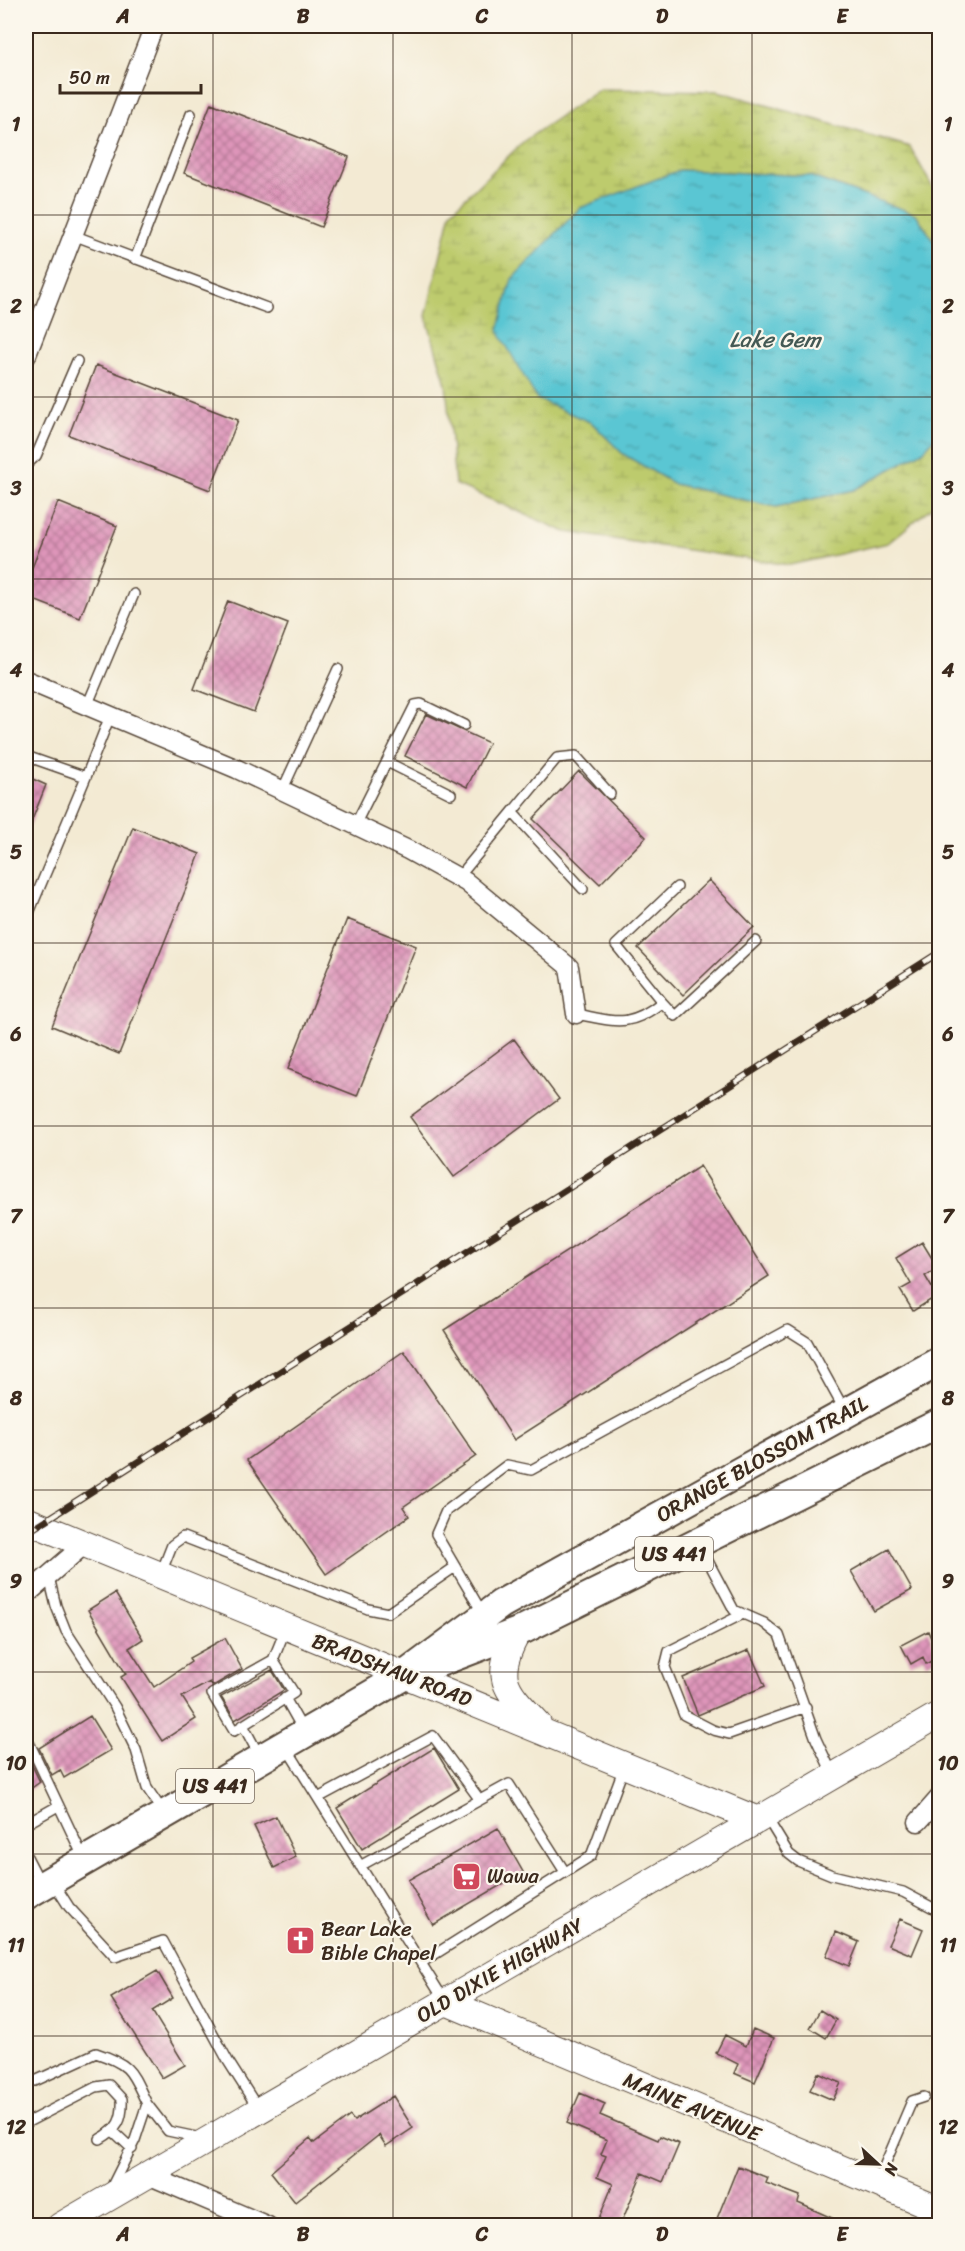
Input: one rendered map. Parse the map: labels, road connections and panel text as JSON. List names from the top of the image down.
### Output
{
  "streets": {
    "main road": ["ORANGE BLOSSOM TRAIL", "US 441"],
    "street": ["BRADSHAW ROAD", "OLD DIXIE HIGHWAY", "MAINE AVENUE"]
  },
  "crossings": [
    ["ORANGE BLOSSOM TRAIL", "BRADSHAW ROAD"],
    ["BRADSHAW ROAD", "OLD DIXIE HIGHWAY"],
    ["OLD DIXIE HIGHWAY", "MAINE AVENUE"]
  ],
  "water": ["Lake Gem"],
  "places": {
    "supermarket": ["Wawa"],
    "church": ["Bear Lake Bible Chapel"]
  },
  "scale_bar": "50 m",
  "north": "right",
  "grid": {
    "columns": [
      "A",
      "B",
      "C",
      "D",
      "E"
    ],
    "rows": [
      "1",
      "2",
      "3",
      "4",
      "5",
      "6",
      "7",
      "8",
      "9",
      "10",
      "11",
      "12"
    ]
  }
}
